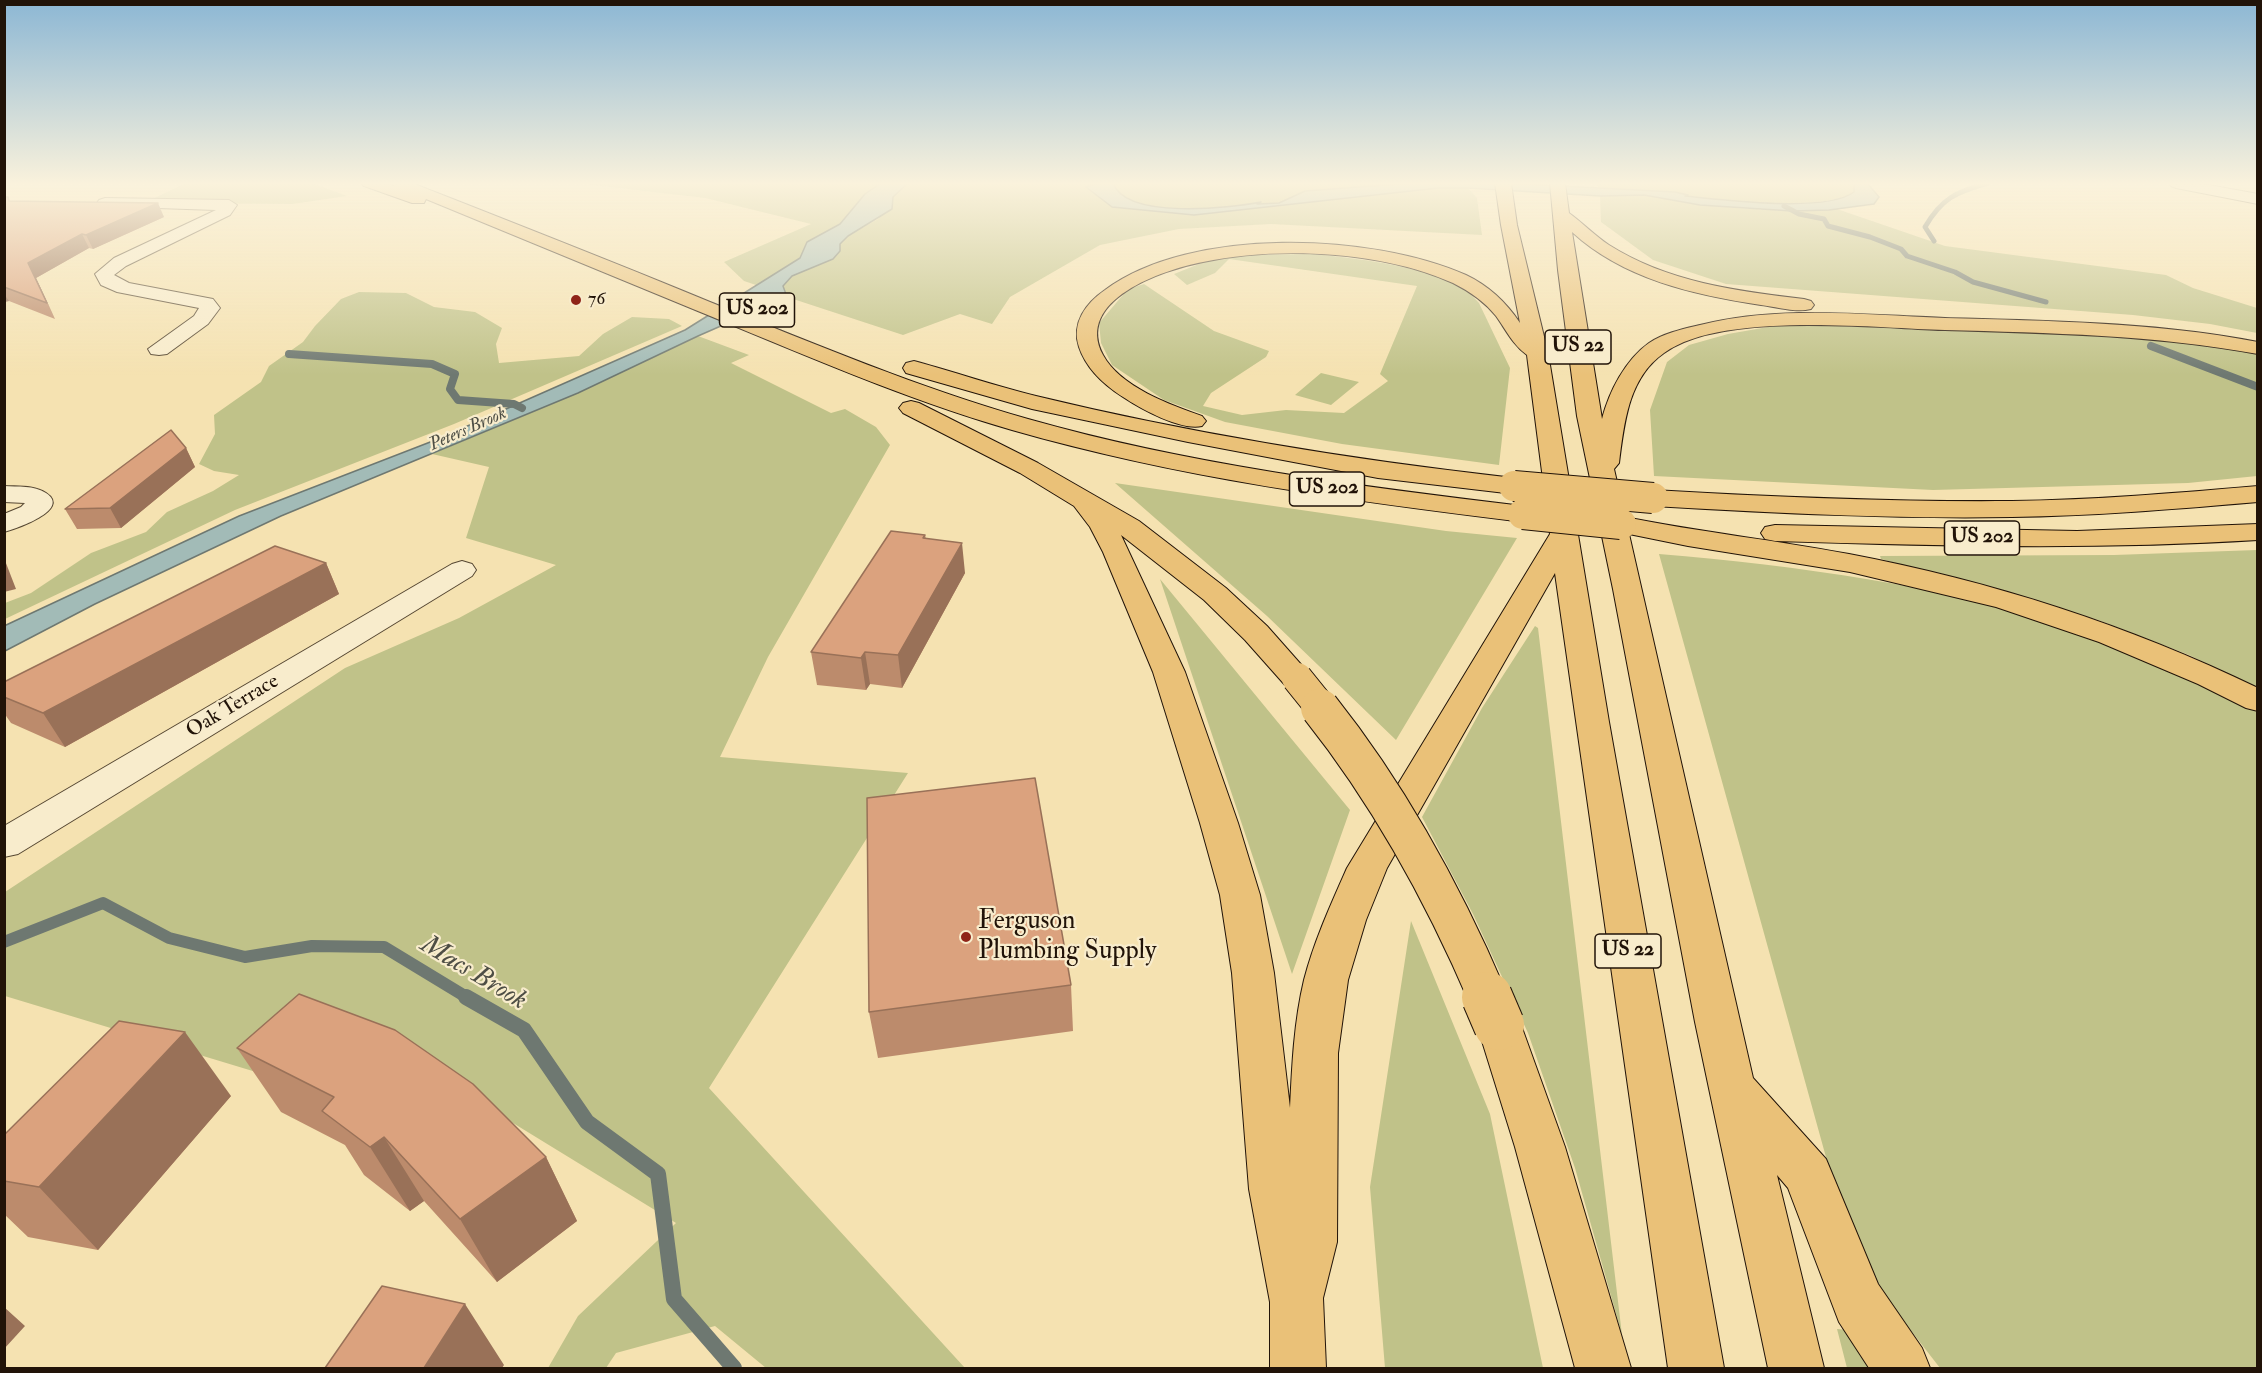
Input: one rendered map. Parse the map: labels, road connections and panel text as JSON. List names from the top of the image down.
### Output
{
  "streets": {
    "highway": ["US 202", "US 22"],
    "street": ["Oak Terrace"]
  },
  "water": ["Peters Brook", "Macs Brook"],
  "places": ["76", "Ferguson Plumbing Supply"]
}
